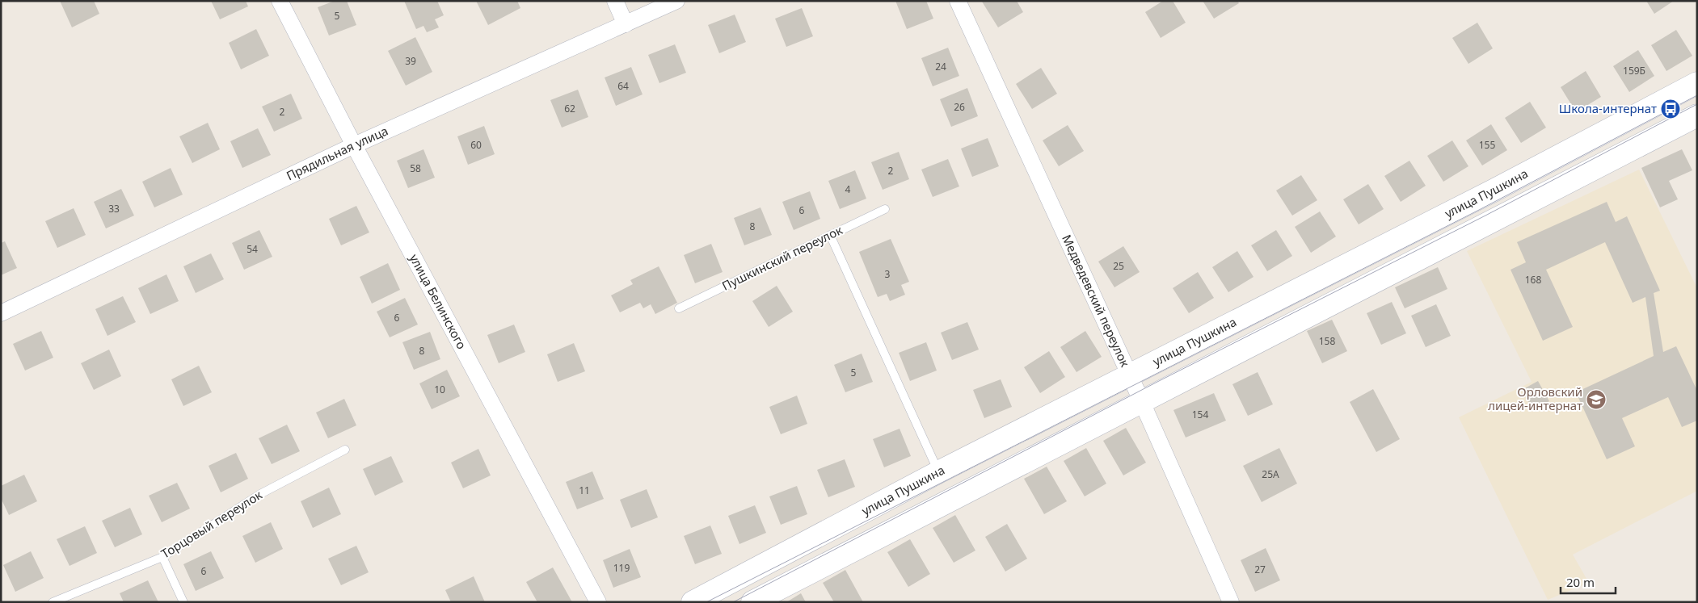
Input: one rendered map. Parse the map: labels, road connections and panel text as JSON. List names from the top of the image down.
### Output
{
  "streets": {
    "main road": ["улица Пушкина"],
    "street": ["Прядильная улица", "Медведевский переулок", "улица Белинского"],
    "lane": ["Пушкинский переулок", "Торцовый переулок"]
  },
  "crossings": [
    ["Прядильная улица", "улица Белинского"],
    ["улица Пушкина", "Медведевский переулок"]
  ],
  "places": {
    "bus stop": ["Школа-интернат"],
    "school or university": ["Орловский лицей-интернат"]
  },
  "house_numbers": [
    "5",
    "39",
    "24",
    "159Б",
    "64",
    "26",
    "62",
    "2",
    "60",
    "155",
    "58",
    "2",
    "4",
    "33",
    "6",
    "8",
    "54",
    "25",
    "3",
    "168",
    "6",
    "158",
    "8",
    "5",
    "10",
    "154",
    "25А",
    "11",
    "119",
    "27",
    "6"
  ],
  "scale_bar": "20 m"
}
